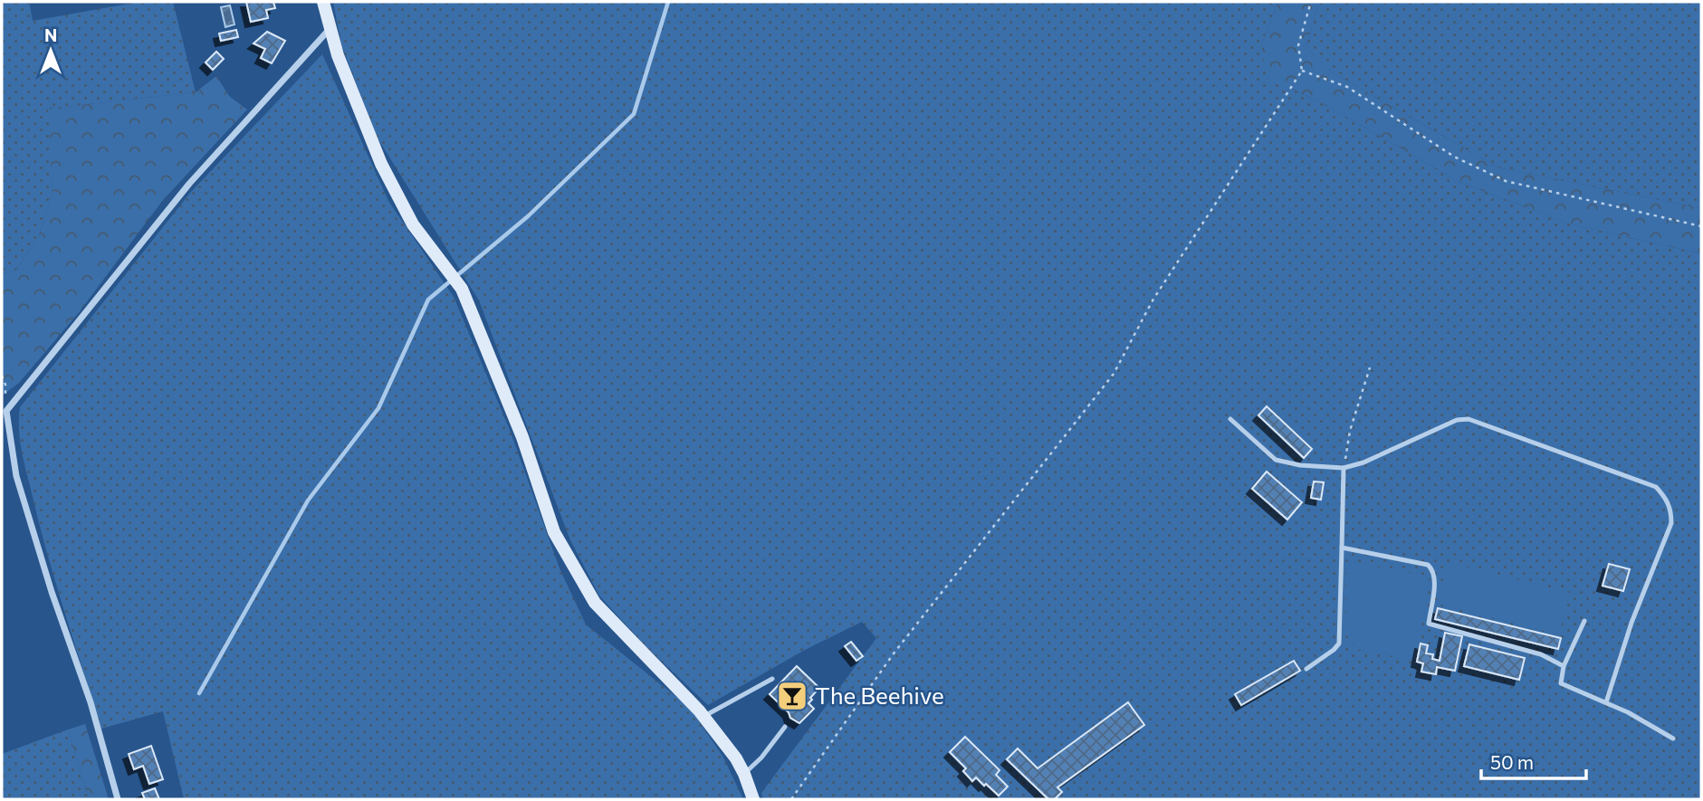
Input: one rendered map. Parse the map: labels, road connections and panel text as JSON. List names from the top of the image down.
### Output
{
  "places": {
    "bar": ["The Beehive"]
  },
  "scale_bar": "50 m",
  "north": "top"
}
